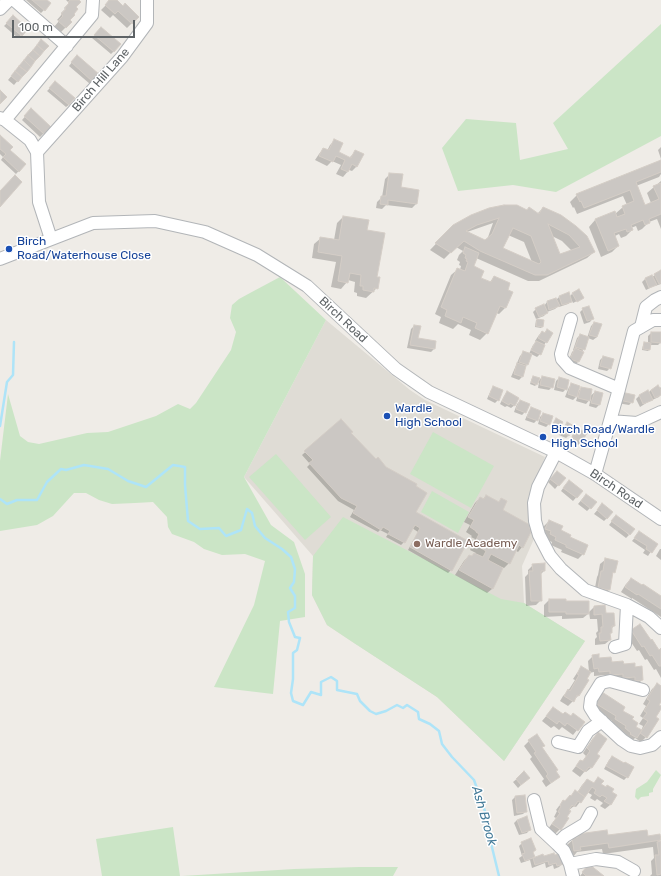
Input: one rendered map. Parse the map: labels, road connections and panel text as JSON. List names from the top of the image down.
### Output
{
  "streets": {
    "street": ["Birch Hill Lane", "Birch Road"]
  },
  "water": ["Ash Brook"],
  "places": [
    "Birch Road/Waterhouse Close",
    "Wardle High School",
    "Birch Road/Wardle High School",
    "Wardle Academy"
  ],
  "scale_bar": "100 m"
}
